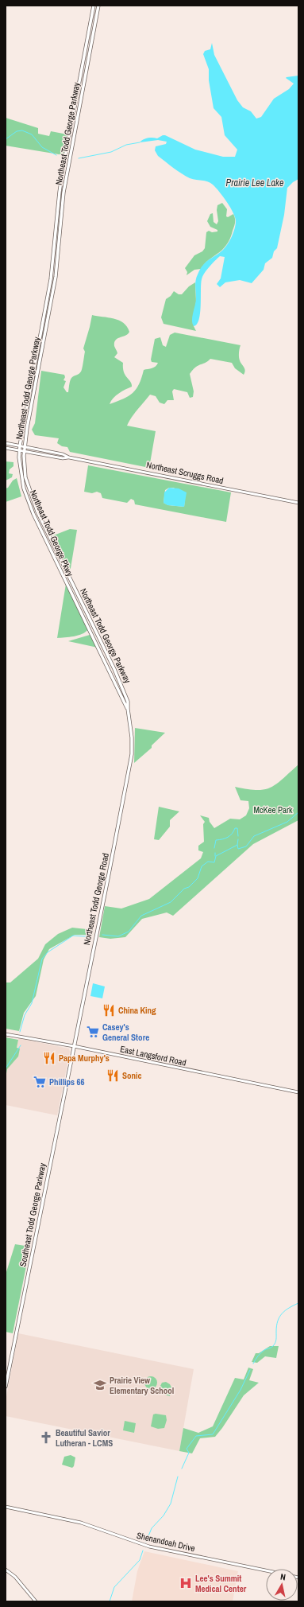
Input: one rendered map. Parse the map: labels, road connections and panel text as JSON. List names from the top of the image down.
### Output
{
  "streets": {
    "main road": [
      "Northeast Todd George Parkway",
      "Northeast Todd George Pkwy",
      "Northeast Todd George Road",
      "Southeast Todd George Parkway"
    ],
    "street": ["Northeast Scruggs Road", "East Langsford Road", "Shenandoah Drive"]
  },
  "crossings": [
    ["Northeast Todd George Parkway", "Northeast Scruggs Road"],
    ["Northeast Todd George Parkway", "Northeast Todd George Pkwy"],
    ["Northeast Todd George Parkway", "Northeast Todd George Road"],
    ["Northeast Scruggs Road", "Northeast Todd George Pkwy"],
    ["Northeast Todd George Road", "East Langsford Road"],
    ["Northeast Todd George Road", "Southeast Todd George Parkway"],
    ["East Langsford Road", "Southeast Todd George Parkway"]
  ],
  "water": ["Prairie Lee Lake"],
  "parks": ["McKee Park"],
  "places": {
    "restaurant": ["China King", "Papa Murphy's", "Sonic"],
    "supermarket": ["Casey's General Store", "Phillips 66"],
    "school or university": ["Prairie View Elementary School"],
    "church": ["Beautiful Savior Lutheran - LCMS"],
    "hospital": ["Lee's Summit Medical Center"]
  },
  "north": "top"
}
